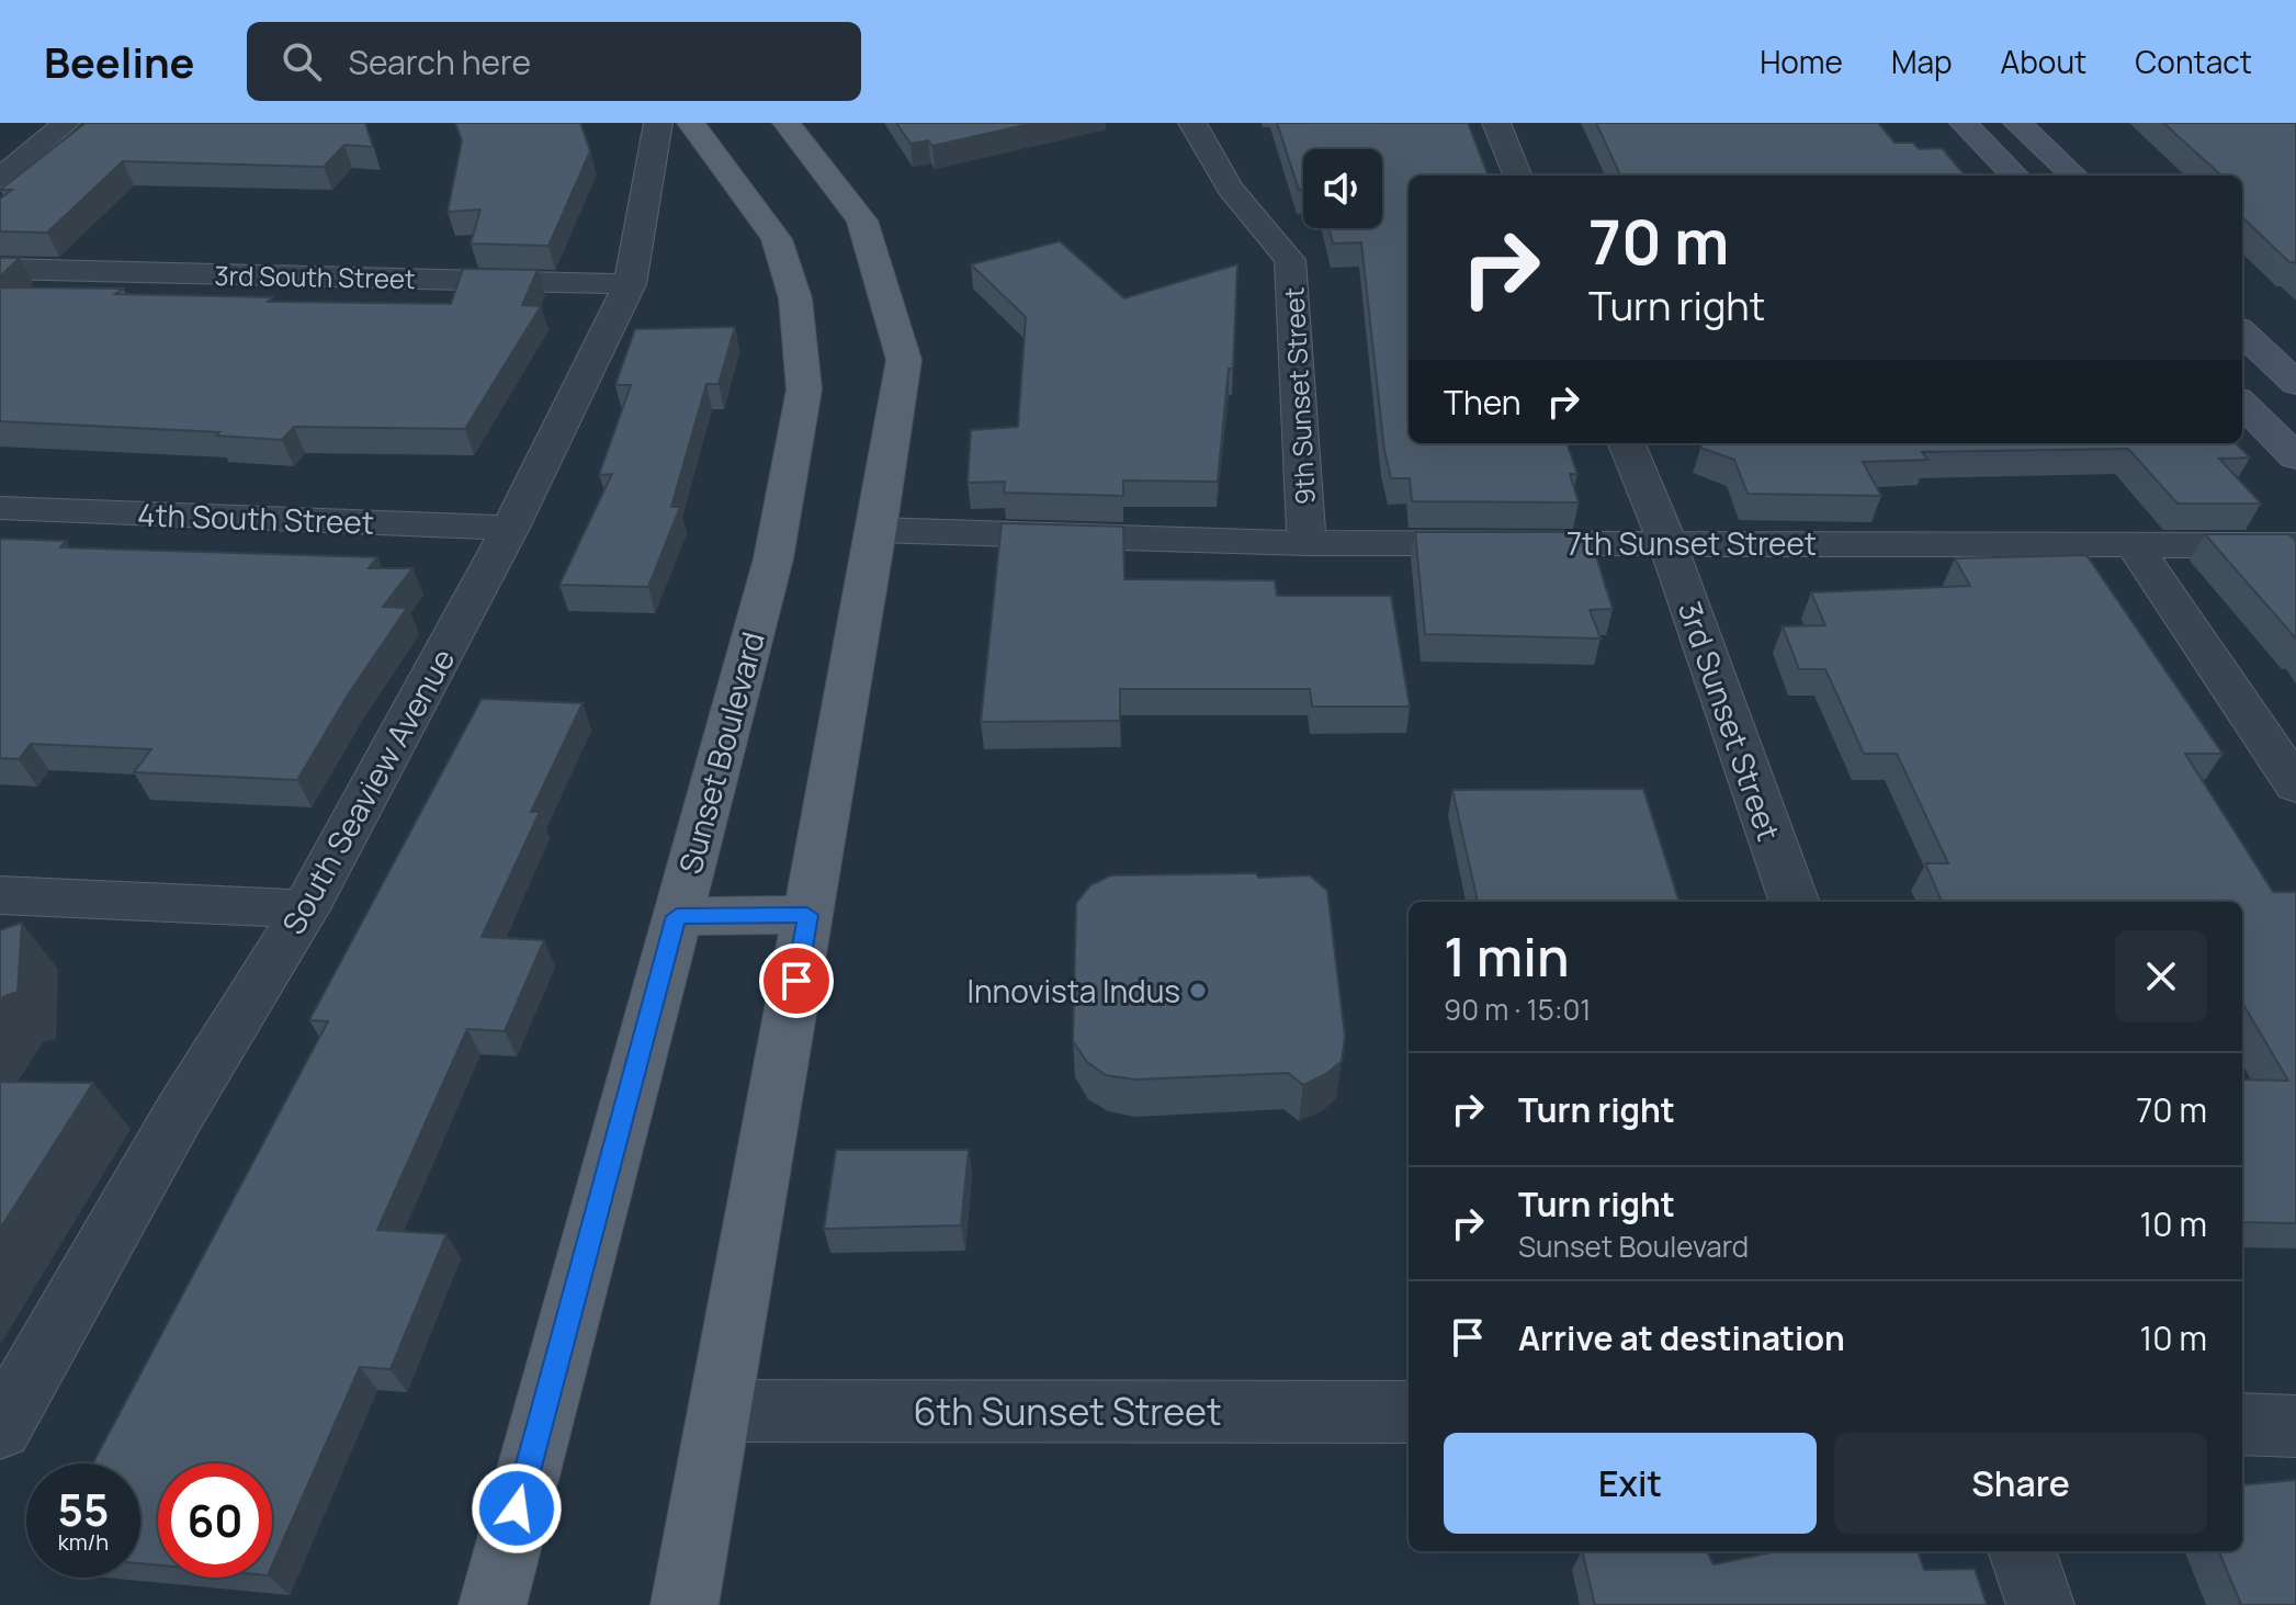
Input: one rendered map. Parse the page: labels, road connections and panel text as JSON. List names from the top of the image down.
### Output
{
  "streets": {
    "main road": ["Sunset Boulevard"],
    "street": [
      "3rd South Street",
      "9th Sunset Street",
      "4th South Street",
      "7th Sunset Street",
      "3rd Sunset Street",
      "South Seaview Avenue",
      "6th Sunset Street"
    ]
  },
  "crossings": [
    ["3rd South Street", "South Seaview Avenue"],
    ["9th Sunset Street", "7th Sunset Street"],
    ["4th South Street", "South Seaview Avenue"],
    ["7th Sunset Street", "3rd Sunset Street"]
  ],
  "places": ["Innovista Indus"],
  "page": {
    "header": "Beeline",
    "search": "Search here",
    "nav": [
      "Home",
      "Map",
      "About",
      "Contact"
    ],
    "turn": ["70 m", "Turn right"],
    "then": "Then",
    "heading": ["1 min", "90 m · 15:01"],
    "list": [
      {
        "name": "Turn right",
        "value": "70 m"
      },
      {
        "name": "Turn right",
        "note": "Sunset Boulevard",
        "value": "10 m"
      },
      {
        "name": "Arrive at destination",
        "value": "10 m"
      }
    ],
    "buttons": ["Exit", "Share"],
    "speed": "55 km/h",
    "limit": "60"
  }
}
